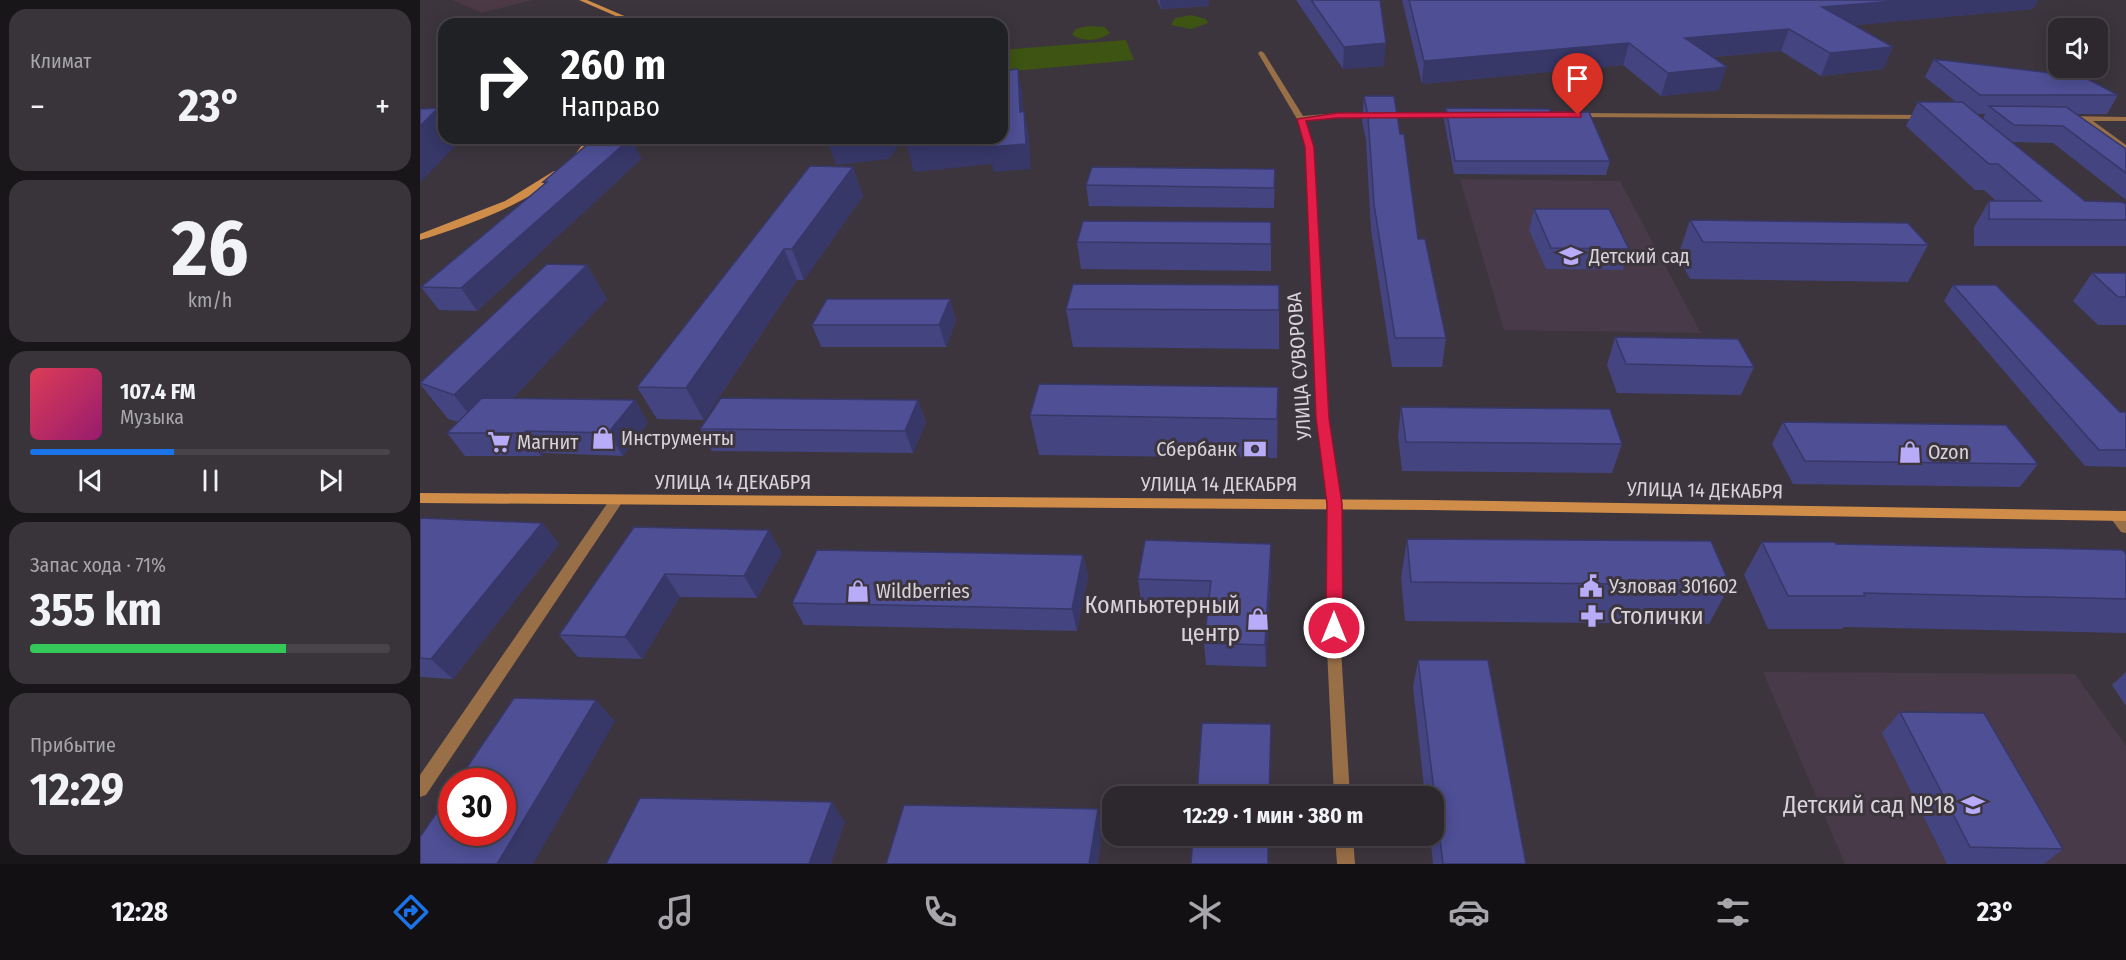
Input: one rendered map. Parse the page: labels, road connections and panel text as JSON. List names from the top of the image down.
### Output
{
  "streets": {
    "main road": ["УЛИЦА 14 ДЕКАБРЯ"],
    "street": ["УЛИЦА СУВОРОВА"]
  },
  "crossings": [
    ["УЛИЦА СУВОРОВА", "УЛИЦА 14 ДЕКАБРЯ"]
  ],
  "places": {
    "school or university": ["Детский сад", "Детский сад №18"],
    "shop": [
      "Инструменты",
      "Ozon",
      "Wildberries",
      "Компьютерный центр"
    ],
    "supermarket": ["Магнит"],
    "bank": ["Сбербанк"],
    "public building": ["Узловая 301602"],
    "pharmacy": ["Столички"]
  },
  "page": {
    "tile": [
      "Климат",
      ["26", "km/h"],
      ["Запас хода · 71%", "355 km"],
      ["Прибытие", "12:29"]
    ],
    "turn": ["260 m", "Направо"],
    "heat": ["−", "23°", "+"],
    "song": ["107.4 FM", "Музыка"],
    "limit": "30",
    "trip": "12:29 · 1 мин · 380 m",
    "tabs": ["12:28", "23°"]
  }
}
